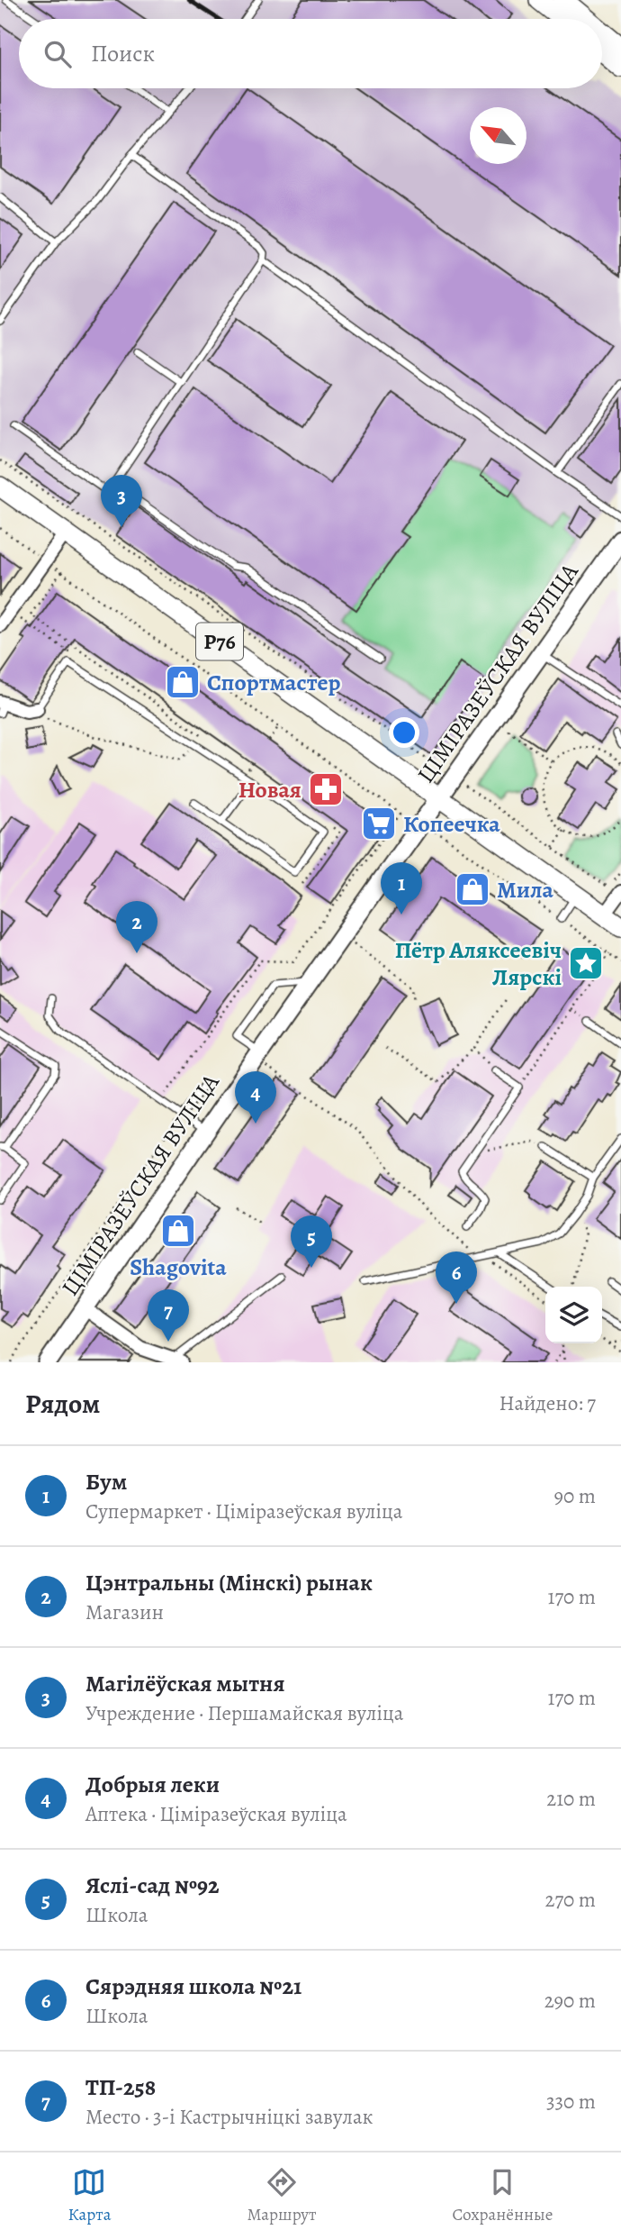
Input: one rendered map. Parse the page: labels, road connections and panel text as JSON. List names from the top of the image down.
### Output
{
  "streets": {
    "main road": ["Р76", "ЦІМІРАЗЕЎСКАЯ ВУЛІЦА"]
  },
  "crossings": [
    ["Р76", "ЦІМІРАЗЕЎСКАЯ ВУЛІЦА"]
  ],
  "places": {
    "shop": ["Спортмастер", "Мила", "Shagovita"],
    "pharmacy": ["Новая"],
    "supermarket": ["Копеечка"],
    "place": ["Пётр Аляксеевіч Лярскі"]
  },
  "north": "top left",
  "page": {
    "search": "Поиск",
    "pins": [
      "3",
      "1",
      "2",
      "4",
      "5",
      "6",
      "7"
    ],
    "heading": ["Рядом", "Найдено: 7"],
    "list": [
      {
        "mark": "1",
        "name": "Бум",
        "note": "Супермаркет · Ціміразеўская вуліца",
        "value": "90 m"
      },
      {
        "mark": "2",
        "name": "Цэнтральны (Мінскі) рынак",
        "note": "Магазин",
        "value": "170 m"
      },
      {
        "mark": "3",
        "name": "Магілёўская мытня",
        "note": "Учреждение · Першамайская вуліца",
        "value": "170 m"
      },
      {
        "mark": "4",
        "name": "Добрыя леки",
        "note": "Аптека · Ціміразеўская вуліца",
        "value": "210 m"
      },
      {
        "mark": "5",
        "name": "Яслі-сад №92",
        "note": "Школа",
        "value": "270 m"
      },
      {
        "mark": "6",
        "name": "Сярэдняя школа №21",
        "note": "Школа",
        "value": "290 m"
      },
      {
        "mark": "7",
        "name": "ТП-258",
        "note": "Место · 3-і Кастрычніцкі завулак",
        "value": "330 m"
      }
    ],
    "nav": ["Карта", "Маршрут", "Сохранённые"]
  }
}
